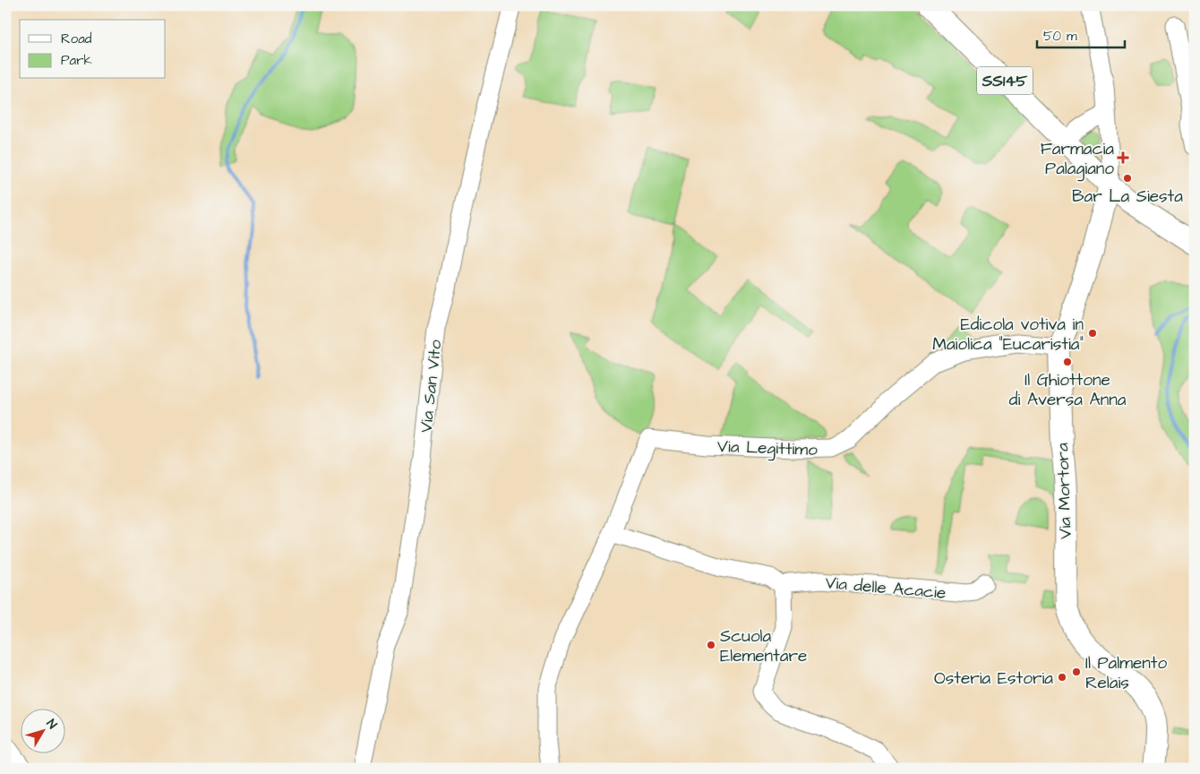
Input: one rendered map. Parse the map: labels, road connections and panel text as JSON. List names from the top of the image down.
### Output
{
  "streets": {
    "main road": ["SS145", "Via Mortora"],
    "street": ["Via San Vito", "Via Legittimo", "Via delle Acacie"]
  },
  "crossings": [
    ["SS145", "Via Mortora"],
    ["Via Legittimo", "Via Mortora"]
  ],
  "places": {
    "health": ["Farmacia Palagiano"],
    "other": [
      "Bar La Siesta",
      "Edicola votiva in Maiolica \"Eucaristia\"",
      "Il Ghiottone di Aversa Anna",
      "Scuola Elementare",
      "Il Palmento Relais",
      "Osteria Estoria"
    ]
  },
  "legend": ["Road", "Park"],
  "scale_bar": "50 m",
  "north": "top right"
}
